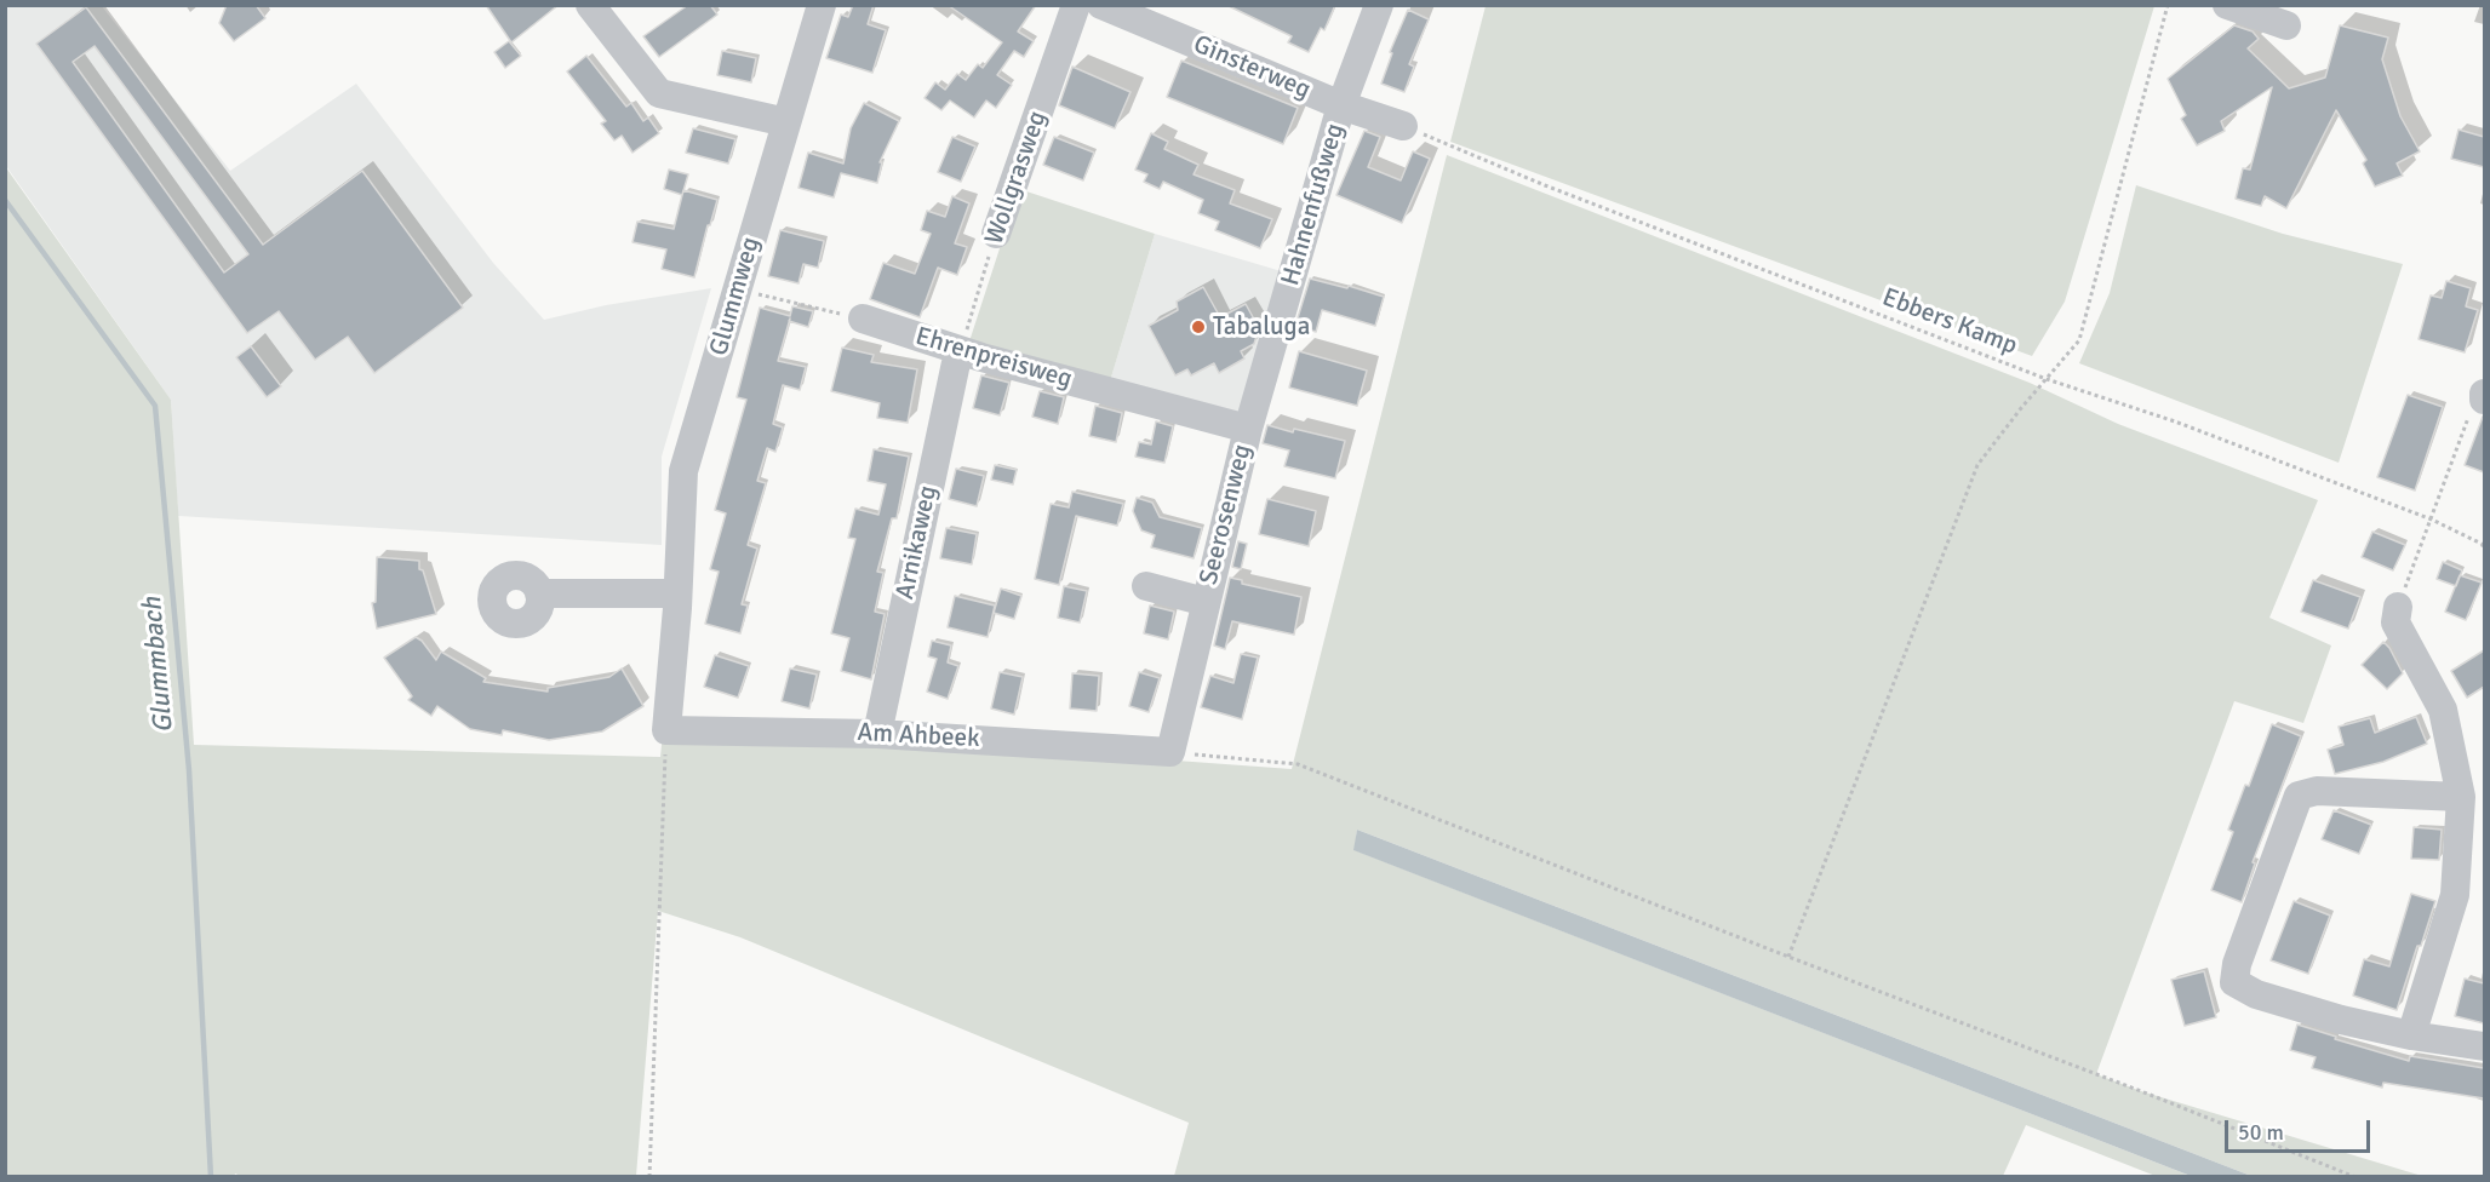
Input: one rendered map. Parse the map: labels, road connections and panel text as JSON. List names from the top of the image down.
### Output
{
  "streets": {
    "street": [
      "Ginsterweg",
      "Wollgrasweg",
      "Hahnenfußweg",
      "Glummweg",
      "Ehrenpreisweg",
      "Seerosenweg",
      "Arnikaweg",
      "Am Ahbeek"
    ],
    "path": ["Ebbers Kamp"]
  },
  "crossings": [
    ["Ginsterweg", "Hahnenfußweg"],
    ["Ginsterweg", "Ebbers Kamp"],
    ["Wollgrasweg", "Ehrenpreisweg"],
    ["Wollgrasweg", "Arnikaweg"],
    ["Hahnenfußweg", "Ehrenpreisweg"],
    ["Hahnenfußweg", "Seerosenweg"],
    ["Glummweg", "Am Ahbeek"],
    ["Ehrenpreisweg", "Seerosenweg"],
    ["Ehrenpreisweg", "Arnikaweg"],
    ["Seerosenweg", "Am Ahbeek"],
    ["Arnikaweg", "Am Ahbeek"]
  ],
  "water": ["Glummbach"],
  "places": ["Tabaluga"],
  "scale_bar": "50 m"
}
